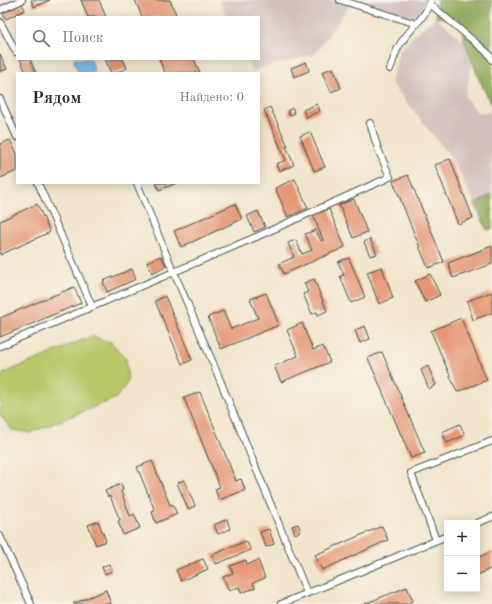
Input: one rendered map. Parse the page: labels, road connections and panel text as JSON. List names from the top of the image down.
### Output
{
  "page": {
    "search": "Поиск",
    "heading": ["Рядом", "Найдено: 0"],
    "map_buttons": ["+", "−"]
  }
}
